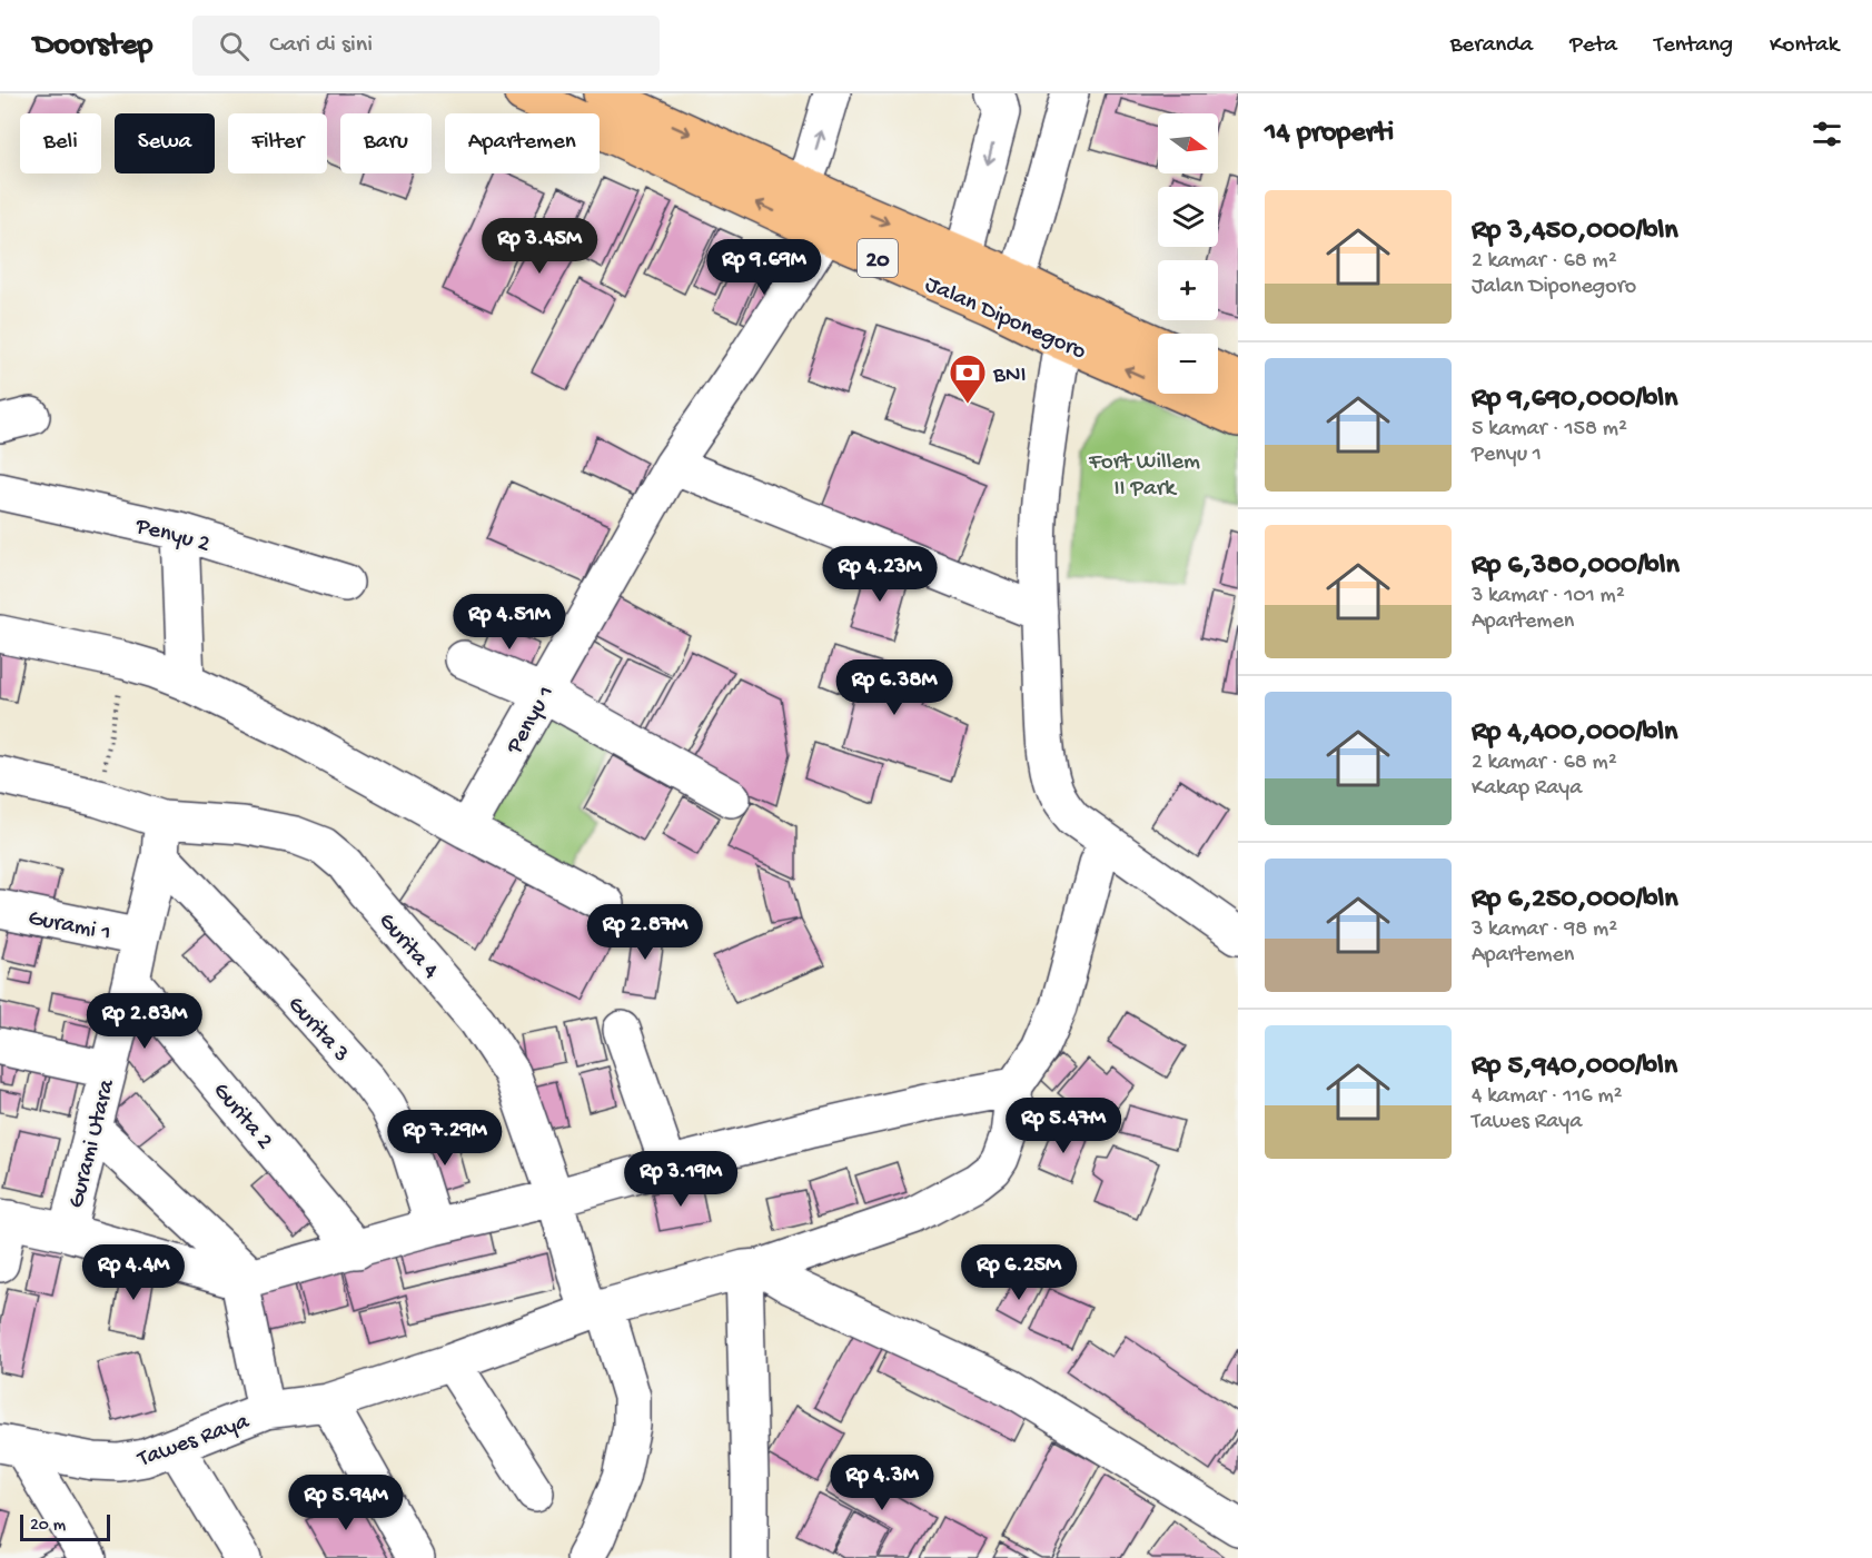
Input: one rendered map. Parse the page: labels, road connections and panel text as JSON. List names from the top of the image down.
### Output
{
  "streets": {
    "highway": ["20", "Jalan Diponegoro"],
    "street": [
      "Penyu 2",
      "Penyu 1",
      "Gurami 1",
      "Gurita 4",
      "Gurita 3",
      "Gurita 2",
      "Gurami Utara",
      "Tawes Raya"
    ]
  },
  "crossings": [
    ["Jalan Diponegoro", "Penyu 1"],
    ["Gurami 1", "Gurami Utara"],
    ["Gurita 4", "Gurami Utara"],
    ["Gurita 4", "Tawes Raya"],
    ["Gurita 3", "Gurami Utara"],
    ["Gurita 2", "Gurami Utara"]
  ],
  "parks": ["Fort Willem II Park"],
  "places": {
    "bank": ["BNI"]
  },
  "scale_bar": "20 m",
  "north": "right",
  "page": {
    "header": "Doorstep",
    "search": "Cari di sini",
    "nav": [
      "Beranda",
      "Peta",
      "Tentang",
      "Kontak"
    ],
    "heading": "14 properti",
    "map_buttons": ["+", "−"],
    "chip": [
      "Beli",
      "Sewa",
      "Filter",
      "Baru",
      "Apartemen"
    ],
    "list": [
      {
        "name": "Rp 3,450,000/bln",
        "note": "2 kamar · 68 m² · Jalan Diponegoro"
      },
      {
        "name": "Rp 9,690,000/bln",
        "note": "5 kamar · 158 m² · Penyu 1"
      },
      {
        "name": "Rp 6,380,000/bln",
        "note": "3 kamar · 101 m² · Apartemen"
      },
      {
        "name": "Rp 4,400,000/bln",
        "note": "2 kamar · 68 m² · Kakap Raya"
      },
      {
        "name": "Rp 6,250,000/bln",
        "note": "3 kamar · 98 m² · Apartemen"
      },
      {
        "name": "Rp 5,940,000/bln",
        "note": "4 kamar · 116 m² · Tawes Raya"
      }
    ],
    "price": [
      "Rp 3.45M",
      "Rp 9.69M",
      "Rp 4.23M",
      "Rp 4.51M",
      "Rp 6.38M",
      "Rp 2.87M",
      "Rp 2.83M",
      "Rp 5.47M",
      "Rp 7.29M",
      "Rp 3.19M",
      "Rp 4.4M",
      "Rp 6.25M",
      "Rp 4.3M",
      "Rp 5.94M"
    ],
    "scale": "20 m"
  }
}
